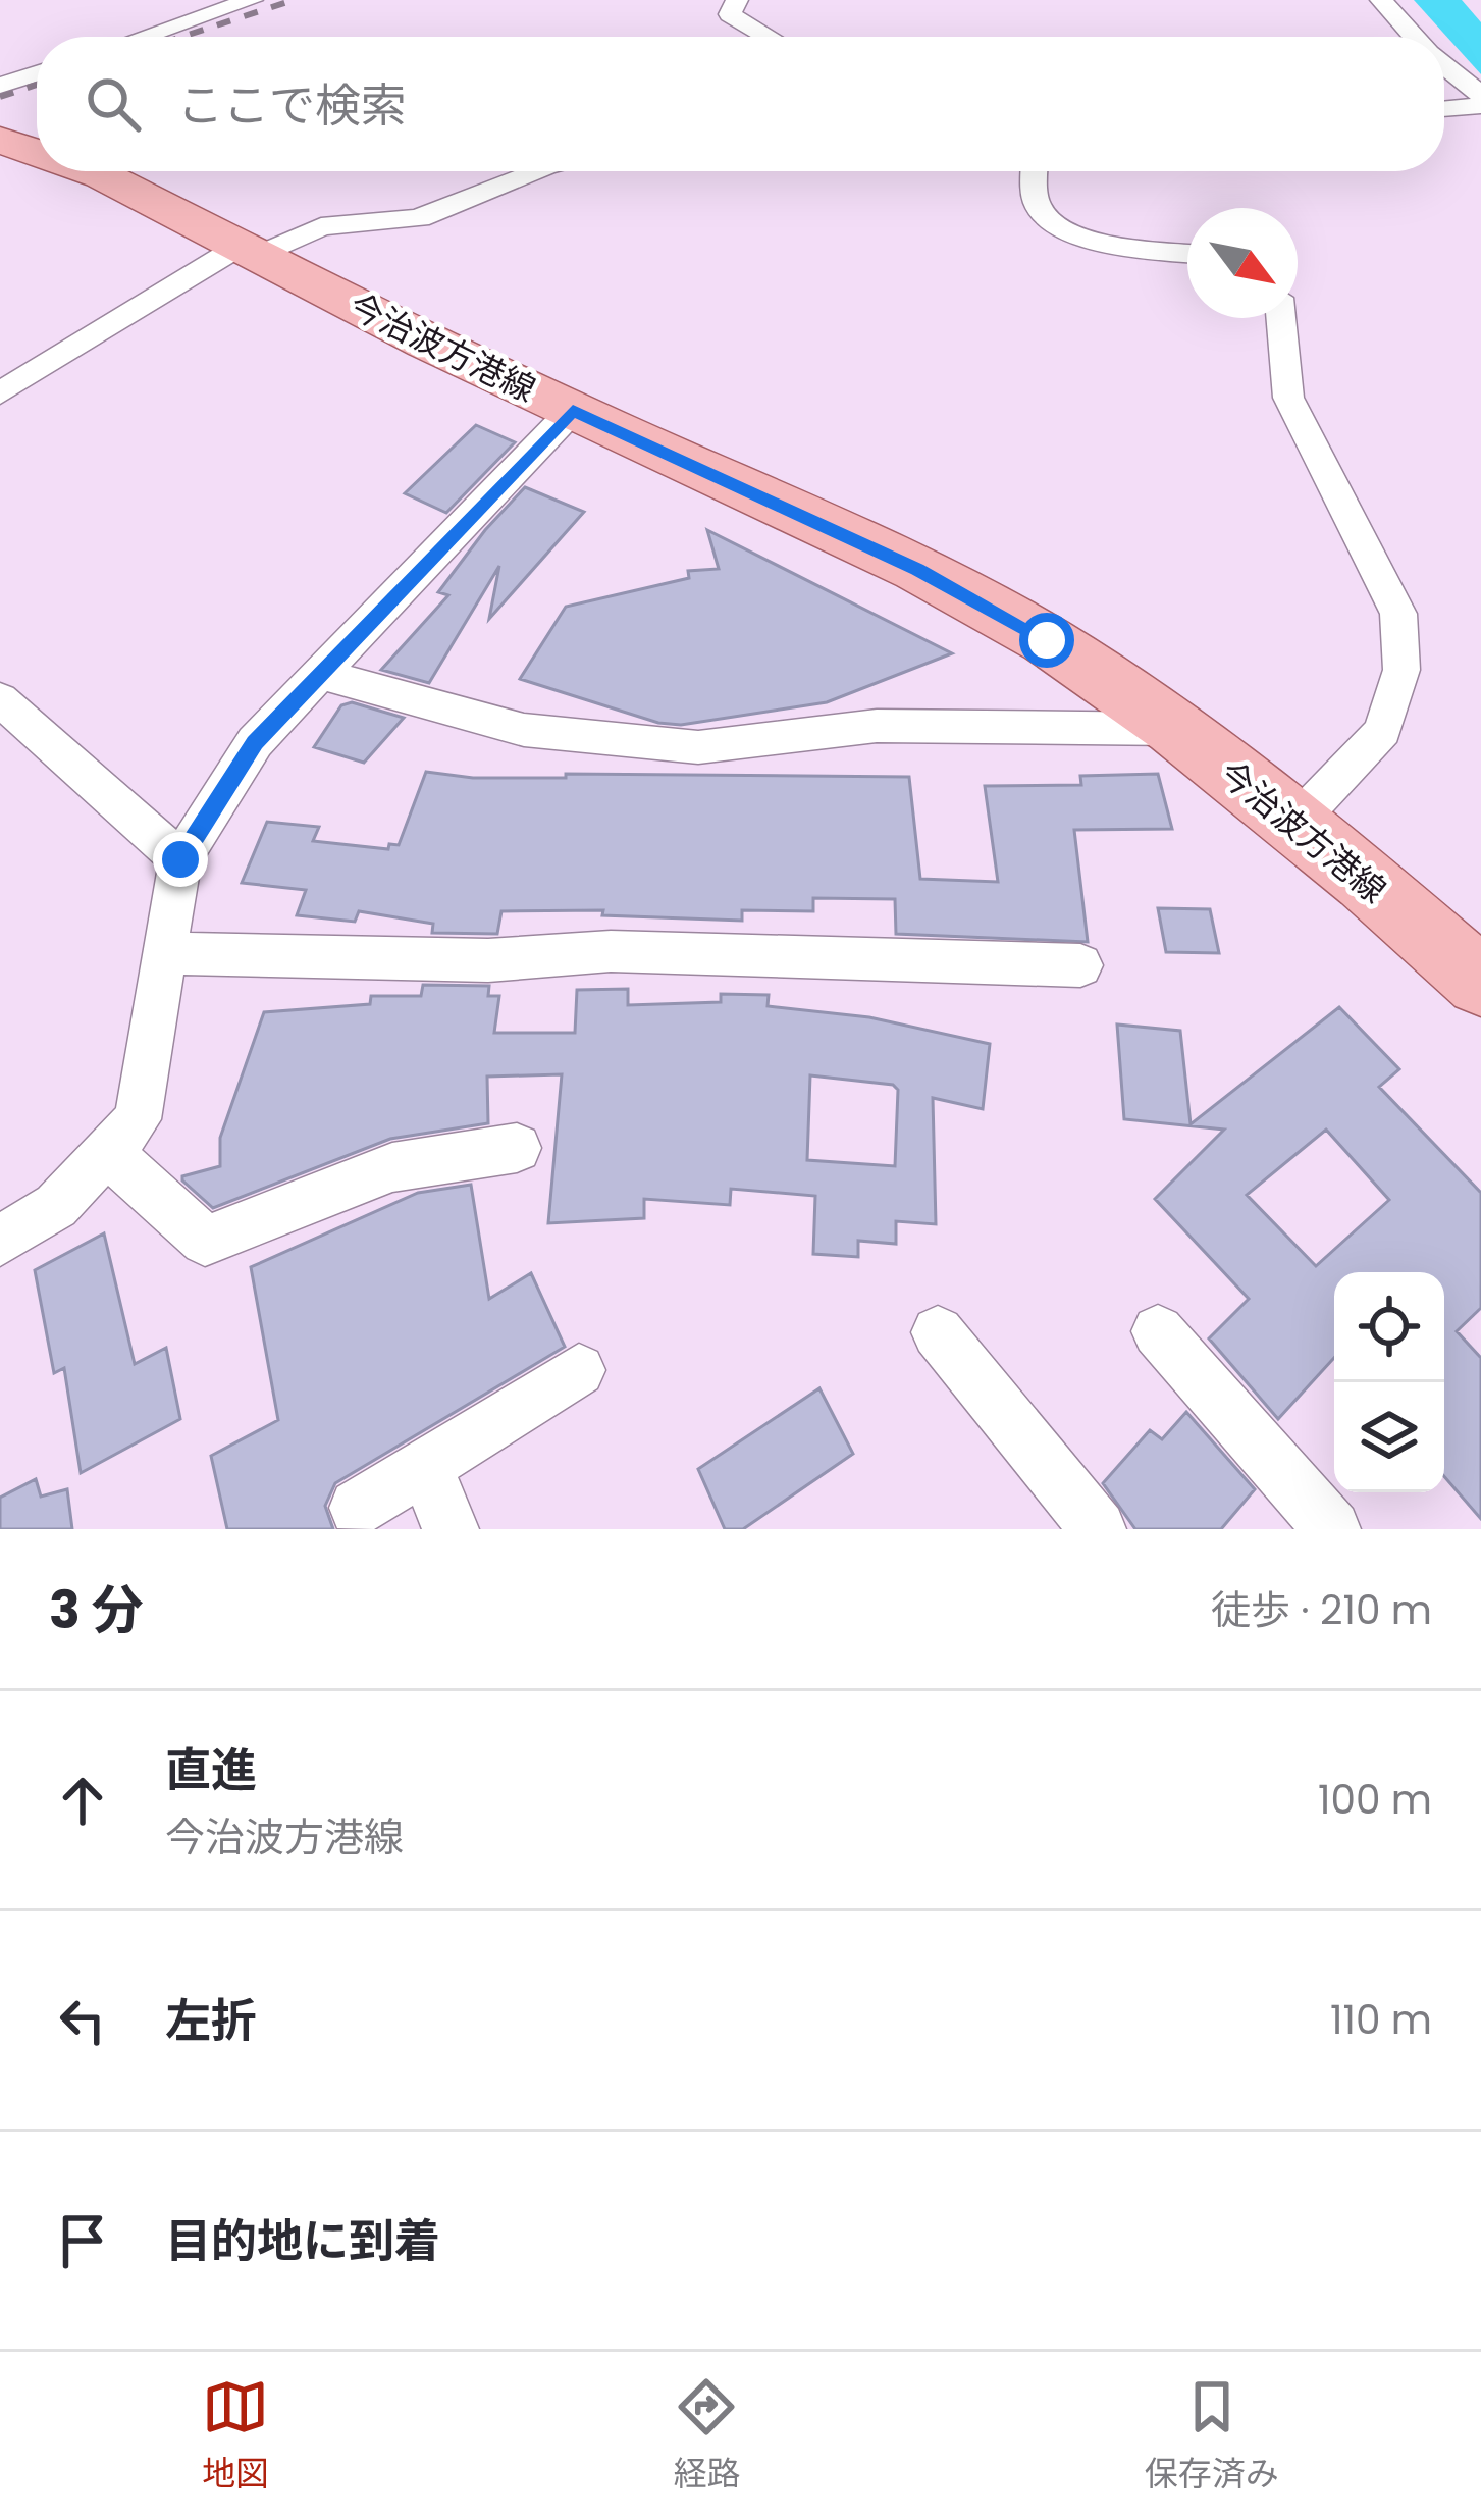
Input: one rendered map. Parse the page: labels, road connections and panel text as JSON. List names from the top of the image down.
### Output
{
  "streets": {
    "main road": ["今治波方港線"]
  },
  "north": "bottom right",
  "page": {
    "search": "ここで検索",
    "heading": ["3 分", "徒歩 · 210 m"],
    "list": [
      ["直進", "今治波方港線", "100 m"],
      ["左折", "110 m"],
      "目的地に到着"
    ],
    "nav": ["地図", "経路", "保存済み"]
  }
}
